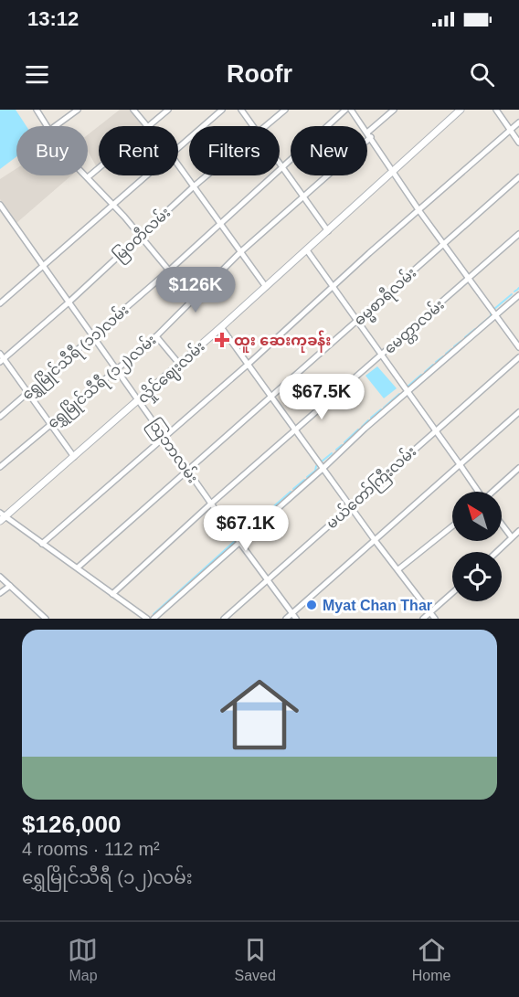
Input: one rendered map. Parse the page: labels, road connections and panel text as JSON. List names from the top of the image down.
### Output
{
  "streets": {
    "street": [
      "မြဝတီလမ်း",
      "ဓမ္မစာရီလမ်း",
      "မေတ္တာလမ်း",
      "ရွှေမြိုင်သီရီ (၁၁)လမ်း",
      "လှိုင်ဈေးလမ်း",
      "ရွှေမြိုင်သီရီ (၁၂)လမ်း",
      "သြဘာလမ်း",
      "မယ်တော်ကြီးလမ်း"
    ]
  },
  "crossings": [
    ["မြဝတီလမ်း", "သြဘာလမ်း"],
    ["ဓမ္မစာရီလမ်း", "သြဘာလမ်း"],
    ["မေတ္တာလမ်း", "သြဘာလမ်း"],
    ["ရွှေမြိုင်သီရီ (၁၁)လမ်း", "သြဘာလမ်း"],
    ["လှိုင်ဈေးလမ်း", "သြဘာလမ်း"],
    ["ရွှေမြိုင်သီရီ (၁၂)လမ်း", "သြဘာလမ်း"],
    ["သြဘာလမ်း", "မယ်တော်ကြီးလမ်း"]
  ],
  "places": {
    "health": ["ထူး ဆေးကုခန်း"],
    "other": ["Myat Chan Thar"]
  },
  "north": "top left",
  "page": {
    "status": "13:12",
    "header": "Roofr",
    "chip": [
      "Buy",
      "Rent",
      "Filters",
      "New"
    ],
    "price": ["$126K", "$67.5K", "$67.1K"],
    "list": [
      {
        "name": "$126,000",
        "note": "4 rooms · 112 m² · ရွှေမြိုင်သီရီ (၁၂)လမ်း"
      }
    ],
    "tabs": ["Map", "Saved", "Home"]
  }
}
